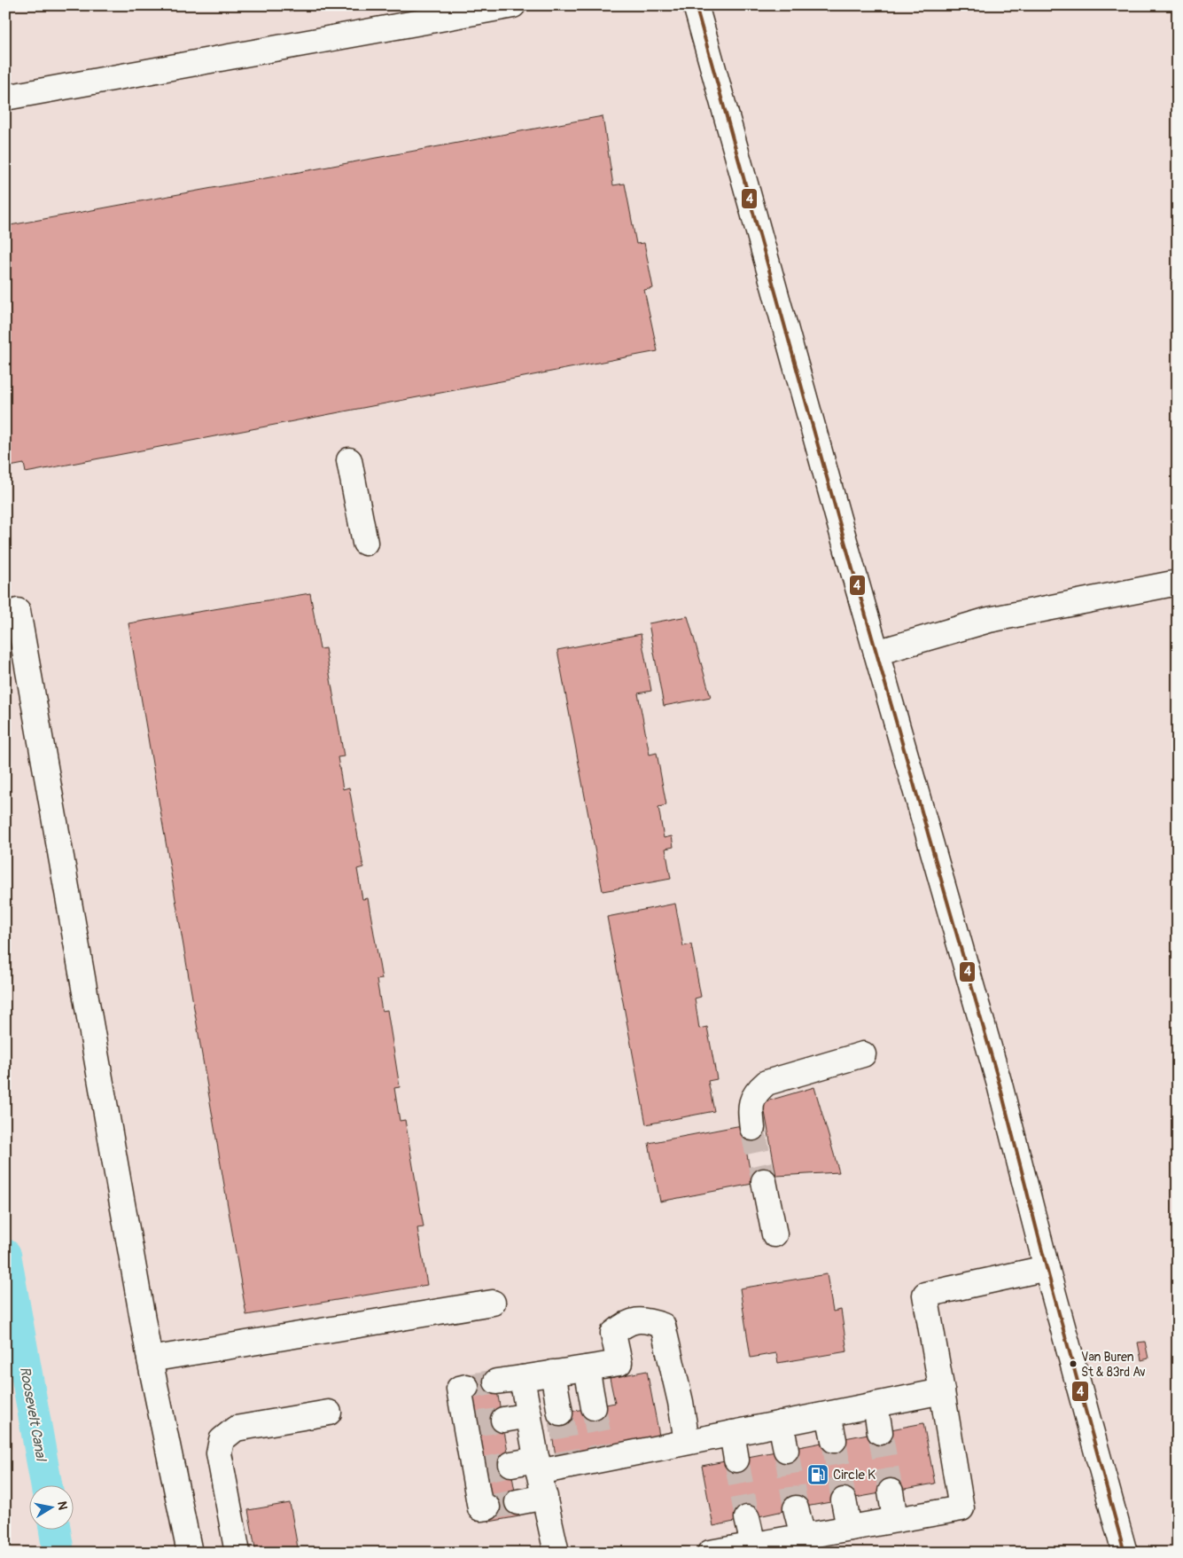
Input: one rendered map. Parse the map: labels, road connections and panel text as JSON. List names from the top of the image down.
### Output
{
  "water": ["Roosevelt Canal"],
  "places": {
    "other": ["Van Buren St & 83rd Av"],
    "fuel station": ["Circle K"]
  },
  "lines": ["transit line 4"],
  "north": "right"
}
